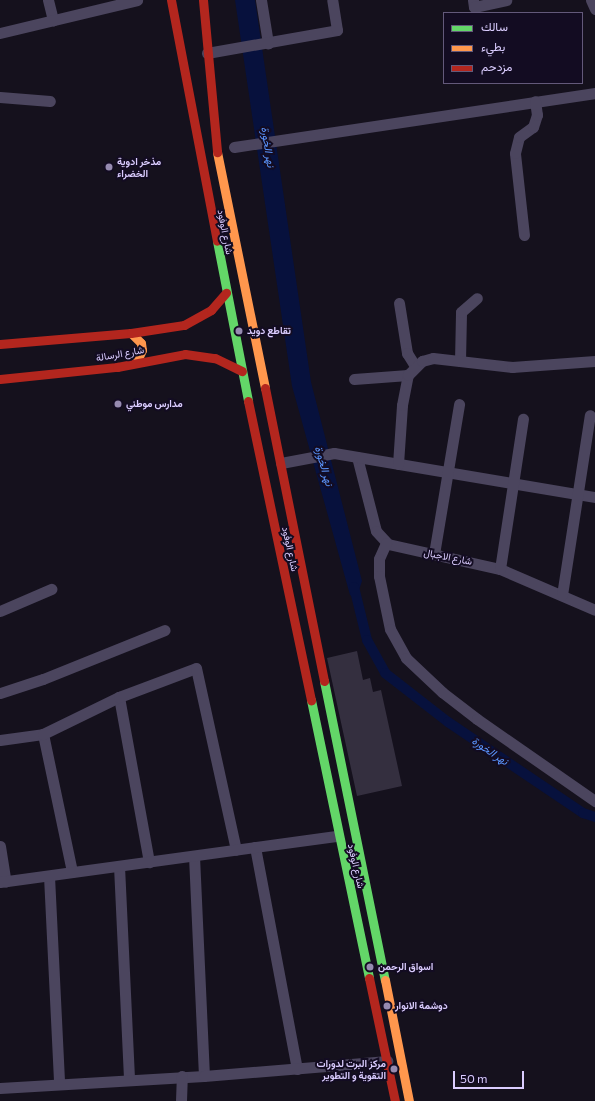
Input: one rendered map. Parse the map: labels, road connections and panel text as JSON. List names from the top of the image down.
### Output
{
  "streets": {
    "main road": ["شارع الوفود", "شارع الرسالة"],
    "street": ["شارع الاجبال"]
  },
  "crossings": [
    ["شارع الوفود", "شارع الرسالة"]
  ],
  "water": ["نهر الخورة"],
  "places": [
    "مذخر ادوية الخضراء",
    "تقاطع دويد",
    "مدارس موطني",
    "اسواق الرحمن",
    "دوشمة الانوار",
    "مركز البرت لدورات التقوية و التطوير"
  ],
  "legend": ["سالك", "بطيء", "مزدحم"],
  "scale_bar": "50 m"
}
